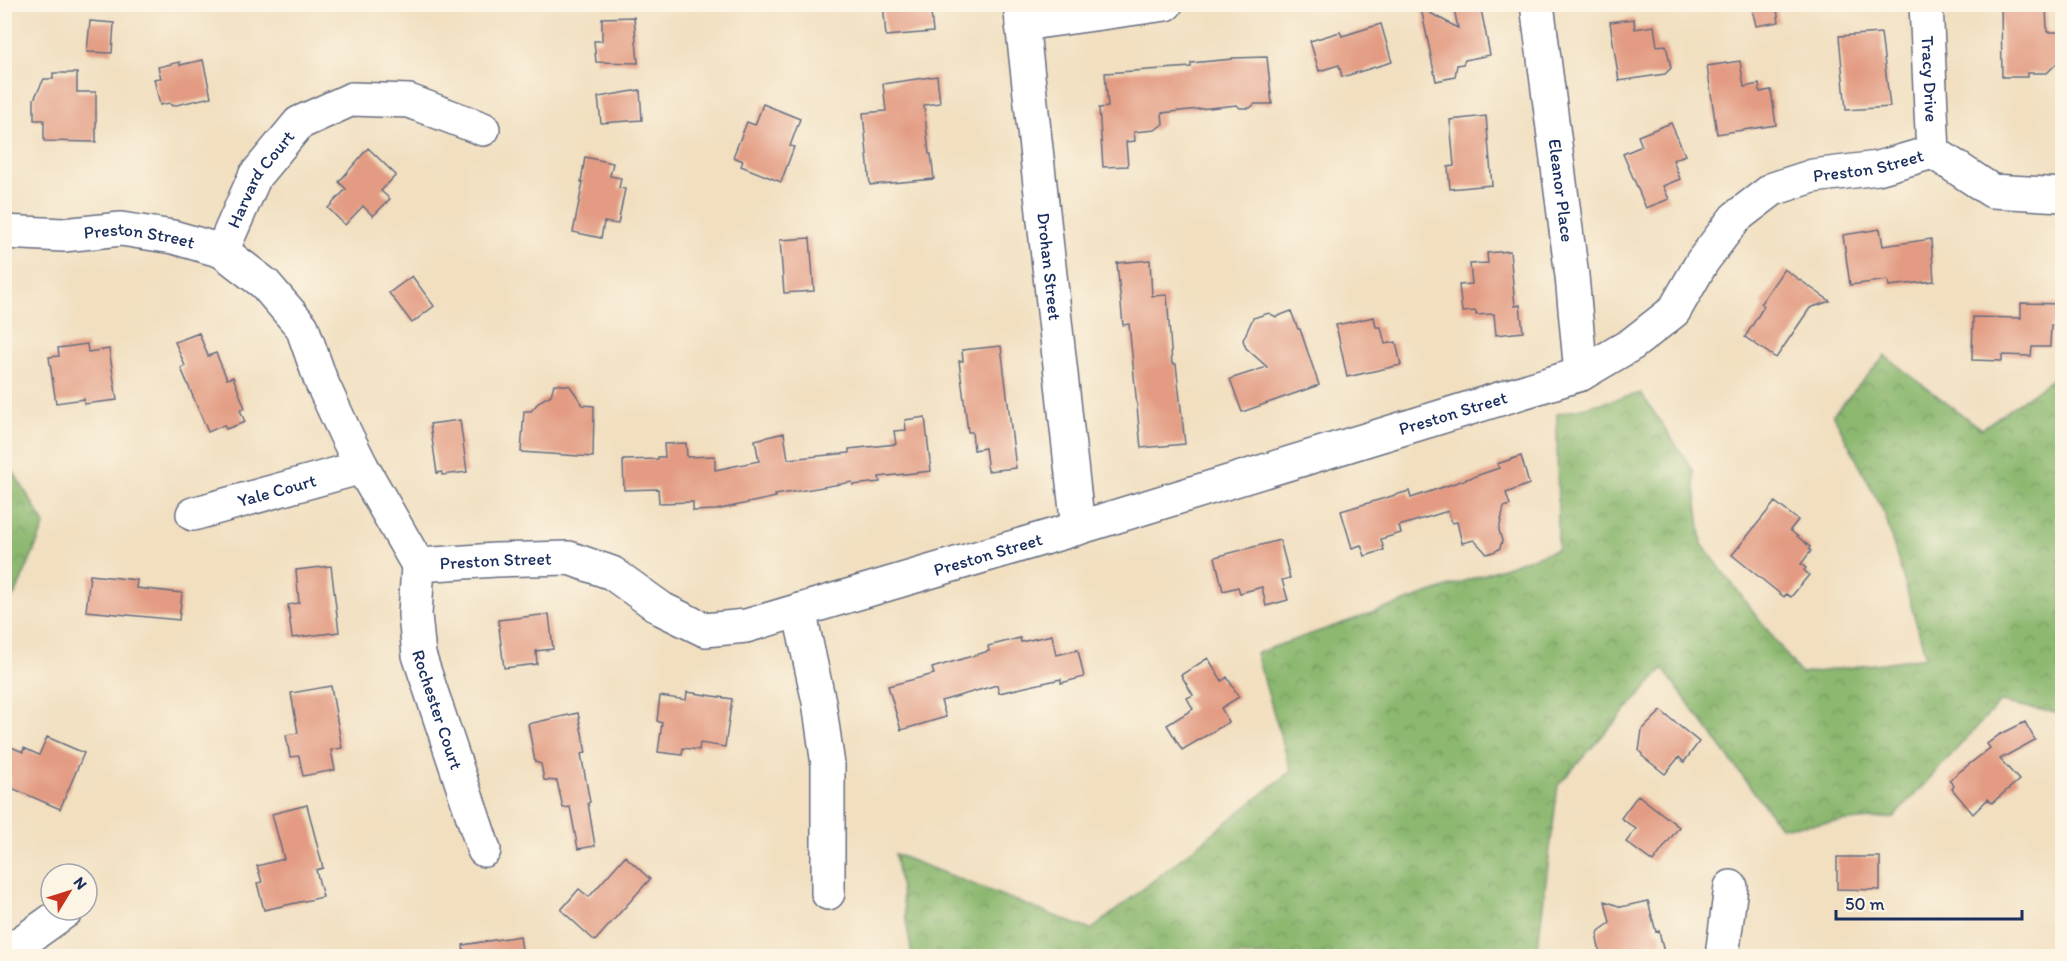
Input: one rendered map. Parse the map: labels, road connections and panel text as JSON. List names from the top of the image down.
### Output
{
  "streets": {
    "street": [
      "Tracy Drive",
      "Preston Street",
      "Harvard Court",
      "Eleanor Place",
      "Drohan Street",
      "Yale Court",
      "Rochester Court"
    ]
  },
  "crossings": [
    ["Tracy Drive", "Preston Street"],
    ["Preston Street", "Harvard Court"],
    ["Preston Street", "Eleanor Place"],
    ["Preston Street", "Drohan Street"],
    ["Preston Street", "Yale Court"],
    ["Preston Street", "Rochester Court"]
  ],
  "scale_bar": "50 m",
  "north": "top right"
}
